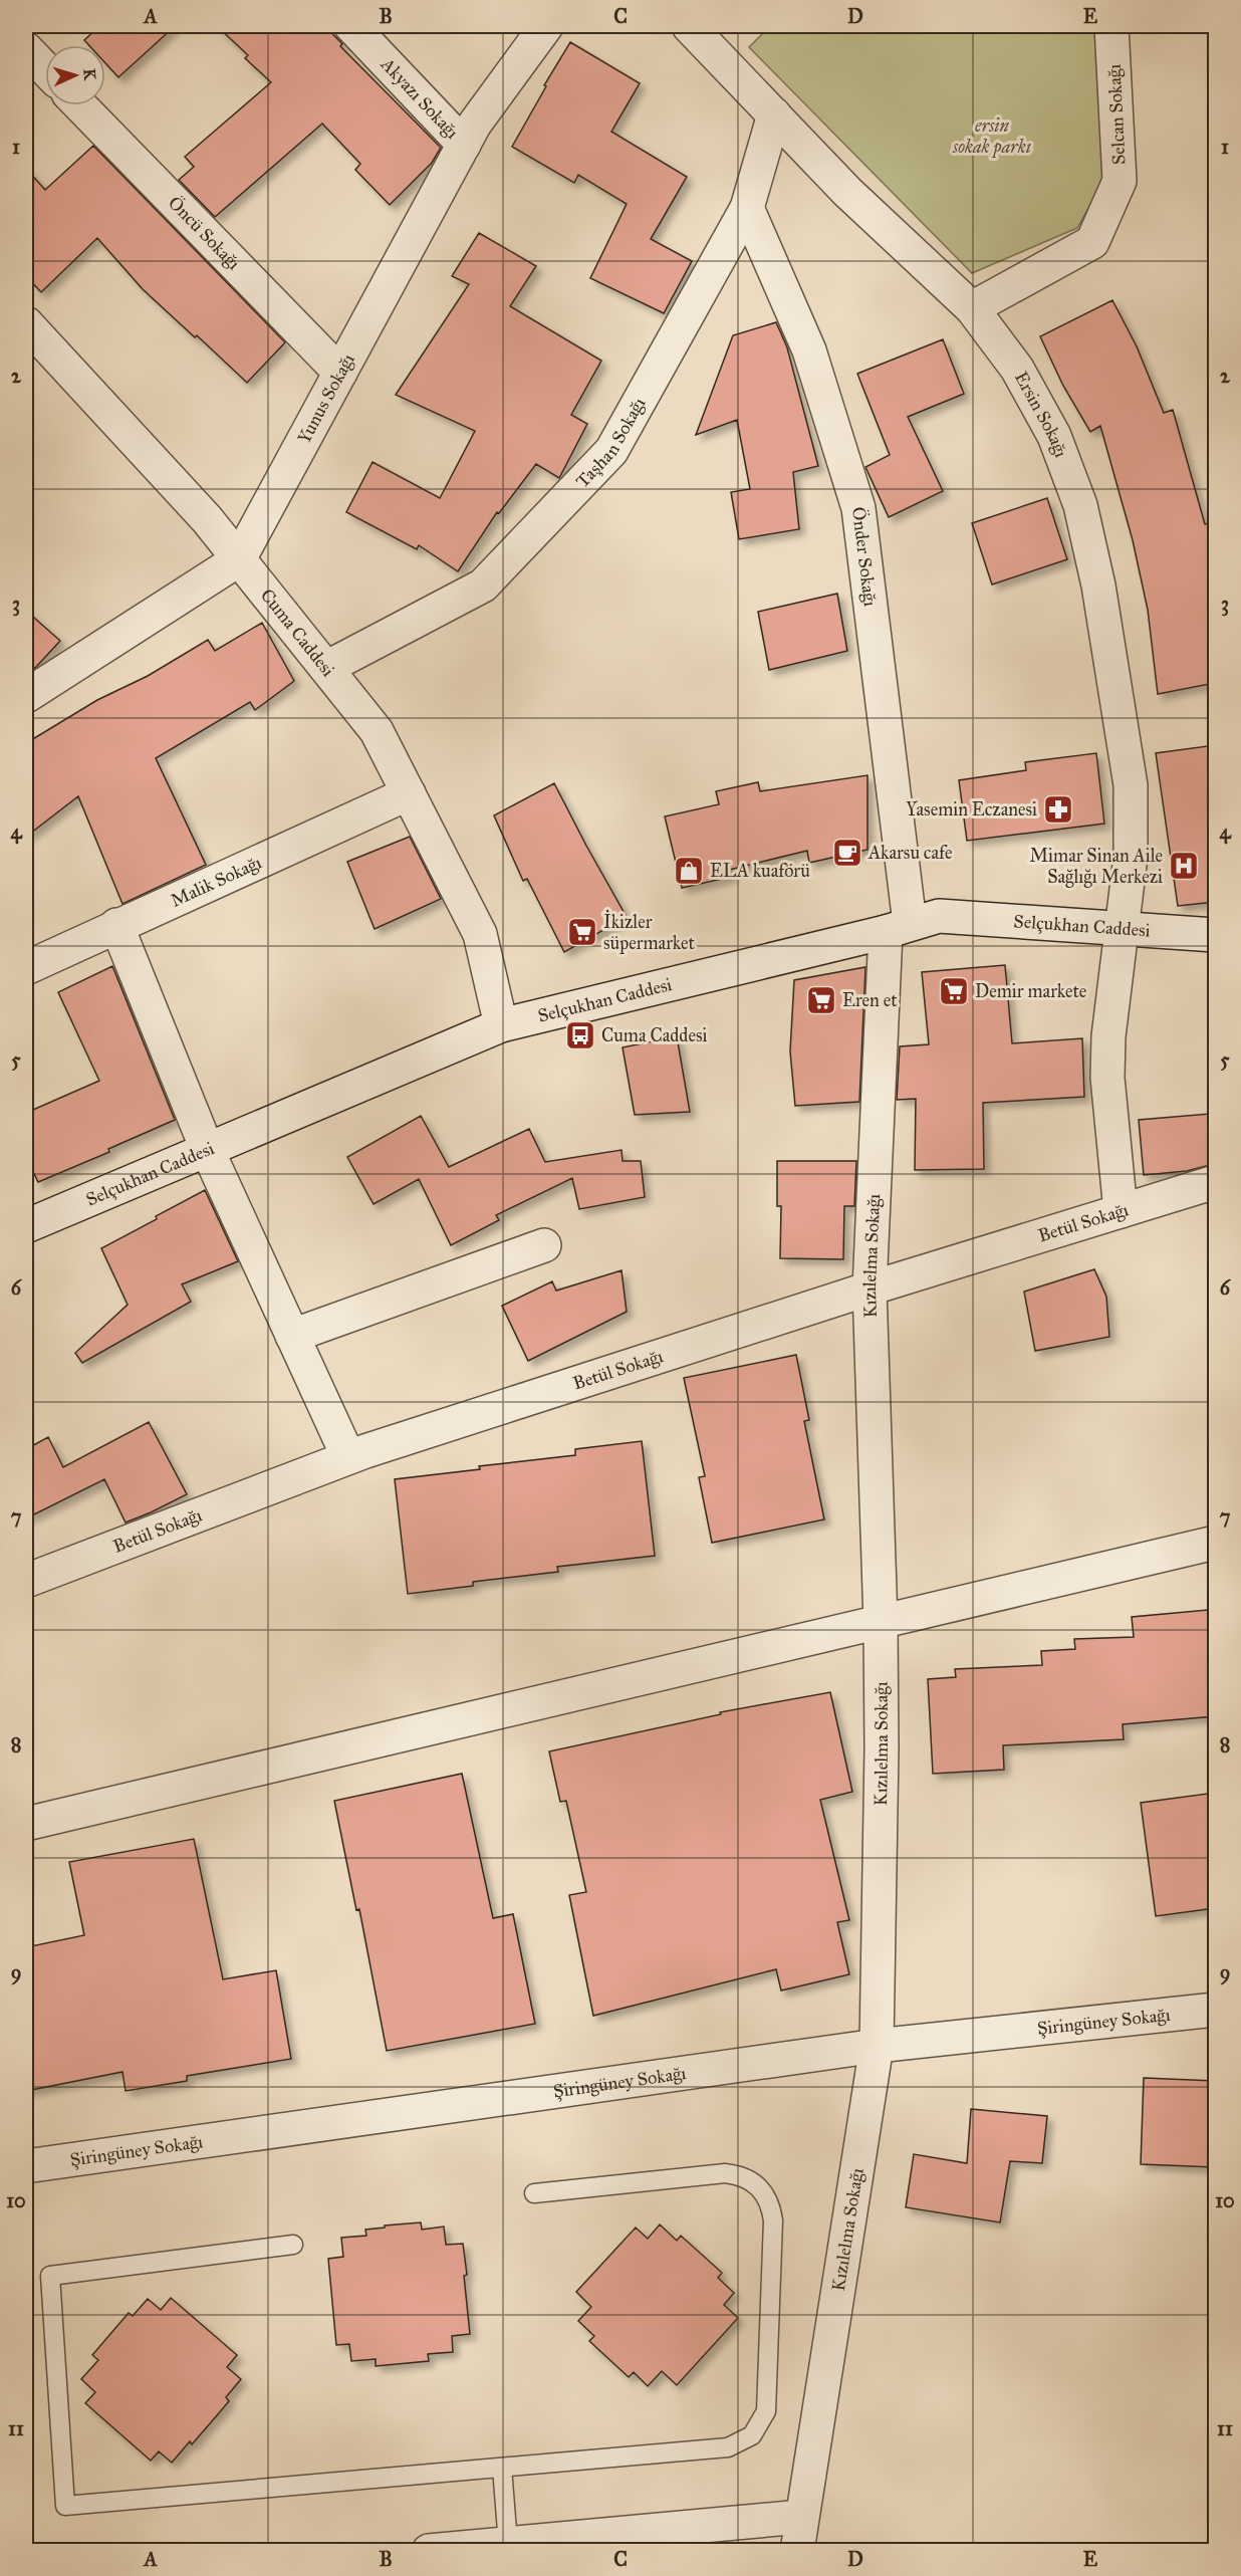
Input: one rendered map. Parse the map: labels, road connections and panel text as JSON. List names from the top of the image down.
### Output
{
  "streets": {
    "street": [
      "Akyazı Sokağı",
      "Selcan Sokağı",
      "Öncü Sokağı",
      "Yunus Sokağı",
      "Ersin Sokağı",
      "Taşhan Sokağı",
      "Önder Sokağı",
      "Cuma Caddesi",
      "Malik Sokağı",
      "Selçukhan Caddesi",
      "Betül Sokağı",
      "Kızılelma Sokağı",
      "Şiringüney Sokağı"
    ]
  },
  "crossings": [
    ["Akyazı Sokağı", "Yunus Sokağı"],
    ["Selcan Sokağı", "Ersin Sokağı"],
    ["Öncü Sokağı", "Yunus Sokağı"],
    ["Yunus Sokağı", "Cuma Caddesi"],
    ["Ersin Sokağı", "Taşhan Sokağı"],
    ["Ersin Sokağı", "Selçukhan Caddesi"],
    ["Ersin Sokağı", "Betül Sokağı"],
    ["Taşhan Sokağı", "Önder Sokağı"],
    ["Taşhan Sokağı", "Cuma Caddesi"],
    ["Önder Sokağı", "Selçukhan Caddesi"],
    ["Önder Sokağı", "Kızılelma Sokağı"],
    ["Cuma Caddesi", "Malik Sokağı"],
    ["Cuma Caddesi", "Selçukhan Caddesi"],
    ["Selçukhan Caddesi", "Kızılelma Sokağı"],
    ["Betül Sokağı", "Kızılelma Sokağı"],
    ["Kızılelma Sokağı", "Şiringüney Sokağı"]
  ],
  "parks": ["ersin sokak parkı"],
  "places": {
    "pharmacy": ["Yasemin Eczanesi"],
    "cafe": ["Akarsu cafe"],
    "hospital": ["Mimar Sinan Aile Sağlığı Merkezi"],
    "shop": ["ELA kuaförü"],
    "supermarket": ["İkizler süpermarket", "Demir markete", "Eren et"],
    "bus stop": ["Cuma Caddesi"]
  },
  "north": "right",
  "grid": {
    "columns": [
      "A",
      "B",
      "C",
      "D",
      "E"
    ],
    "rows": [
      "1",
      "2",
      "3",
      "4",
      "5",
      "6",
      "7",
      "8",
      "9",
      "10",
      "11"
    ]
  }
}
